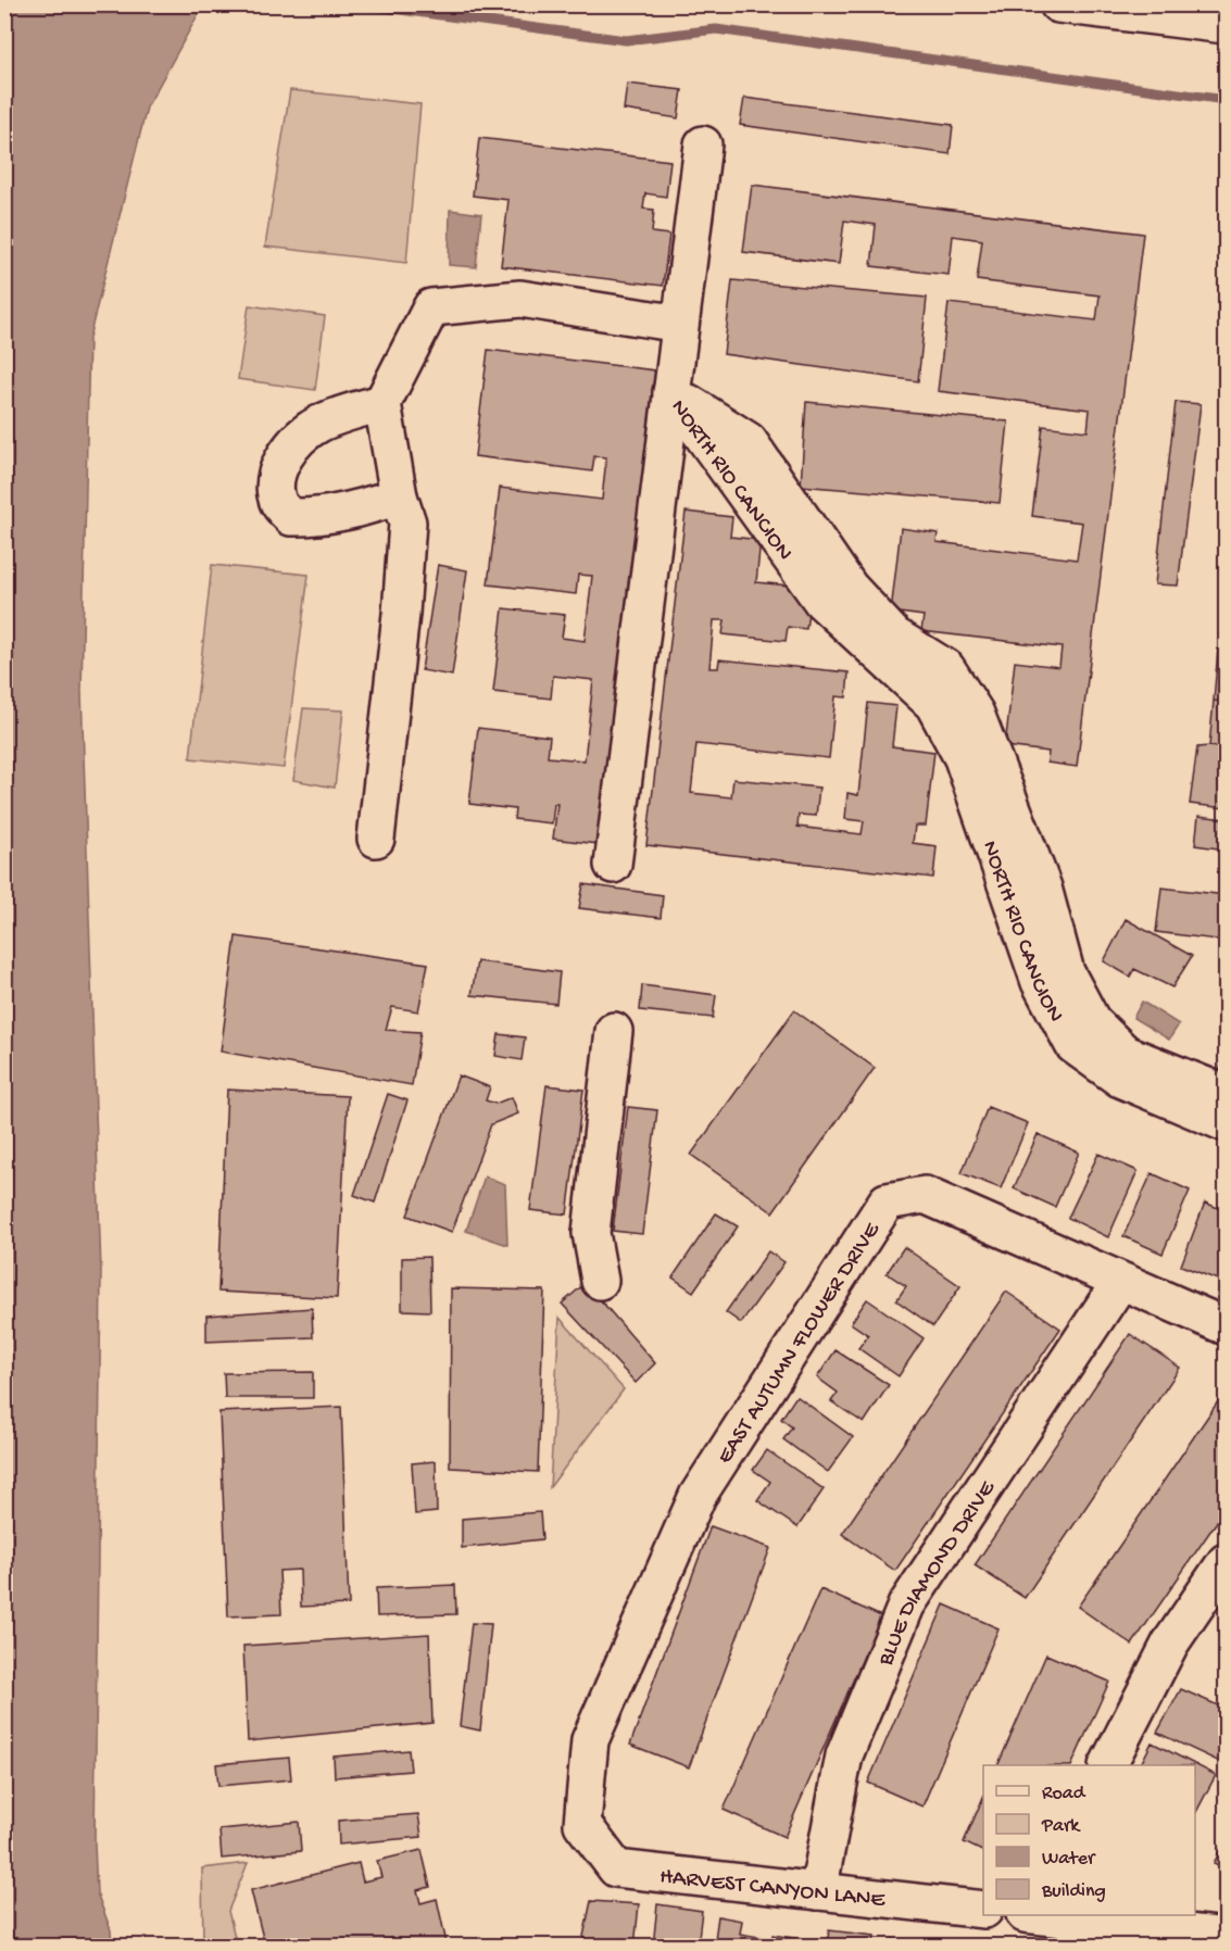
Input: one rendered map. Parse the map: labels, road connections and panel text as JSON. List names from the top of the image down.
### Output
{
  "streets": {
    "street": [
      "NORTH RIO CANCION",
      "EAST AUTUMN FLOWER DRIVE",
      "BLUE DIAMOND DRIVE",
      "HARVEST CANYON LANE"
    ]
  },
  "crossings": [
    ["EAST AUTUMN FLOWER DRIVE", "BLUE DIAMOND DRIVE"],
    ["EAST AUTUMN FLOWER DRIVE", "HARVEST CANYON LANE"],
    ["BLUE DIAMOND DRIVE", "HARVEST CANYON LANE"]
  ],
  "legend": [
    "Road",
    "Park",
    "Water",
    "Building"
  ]
}
